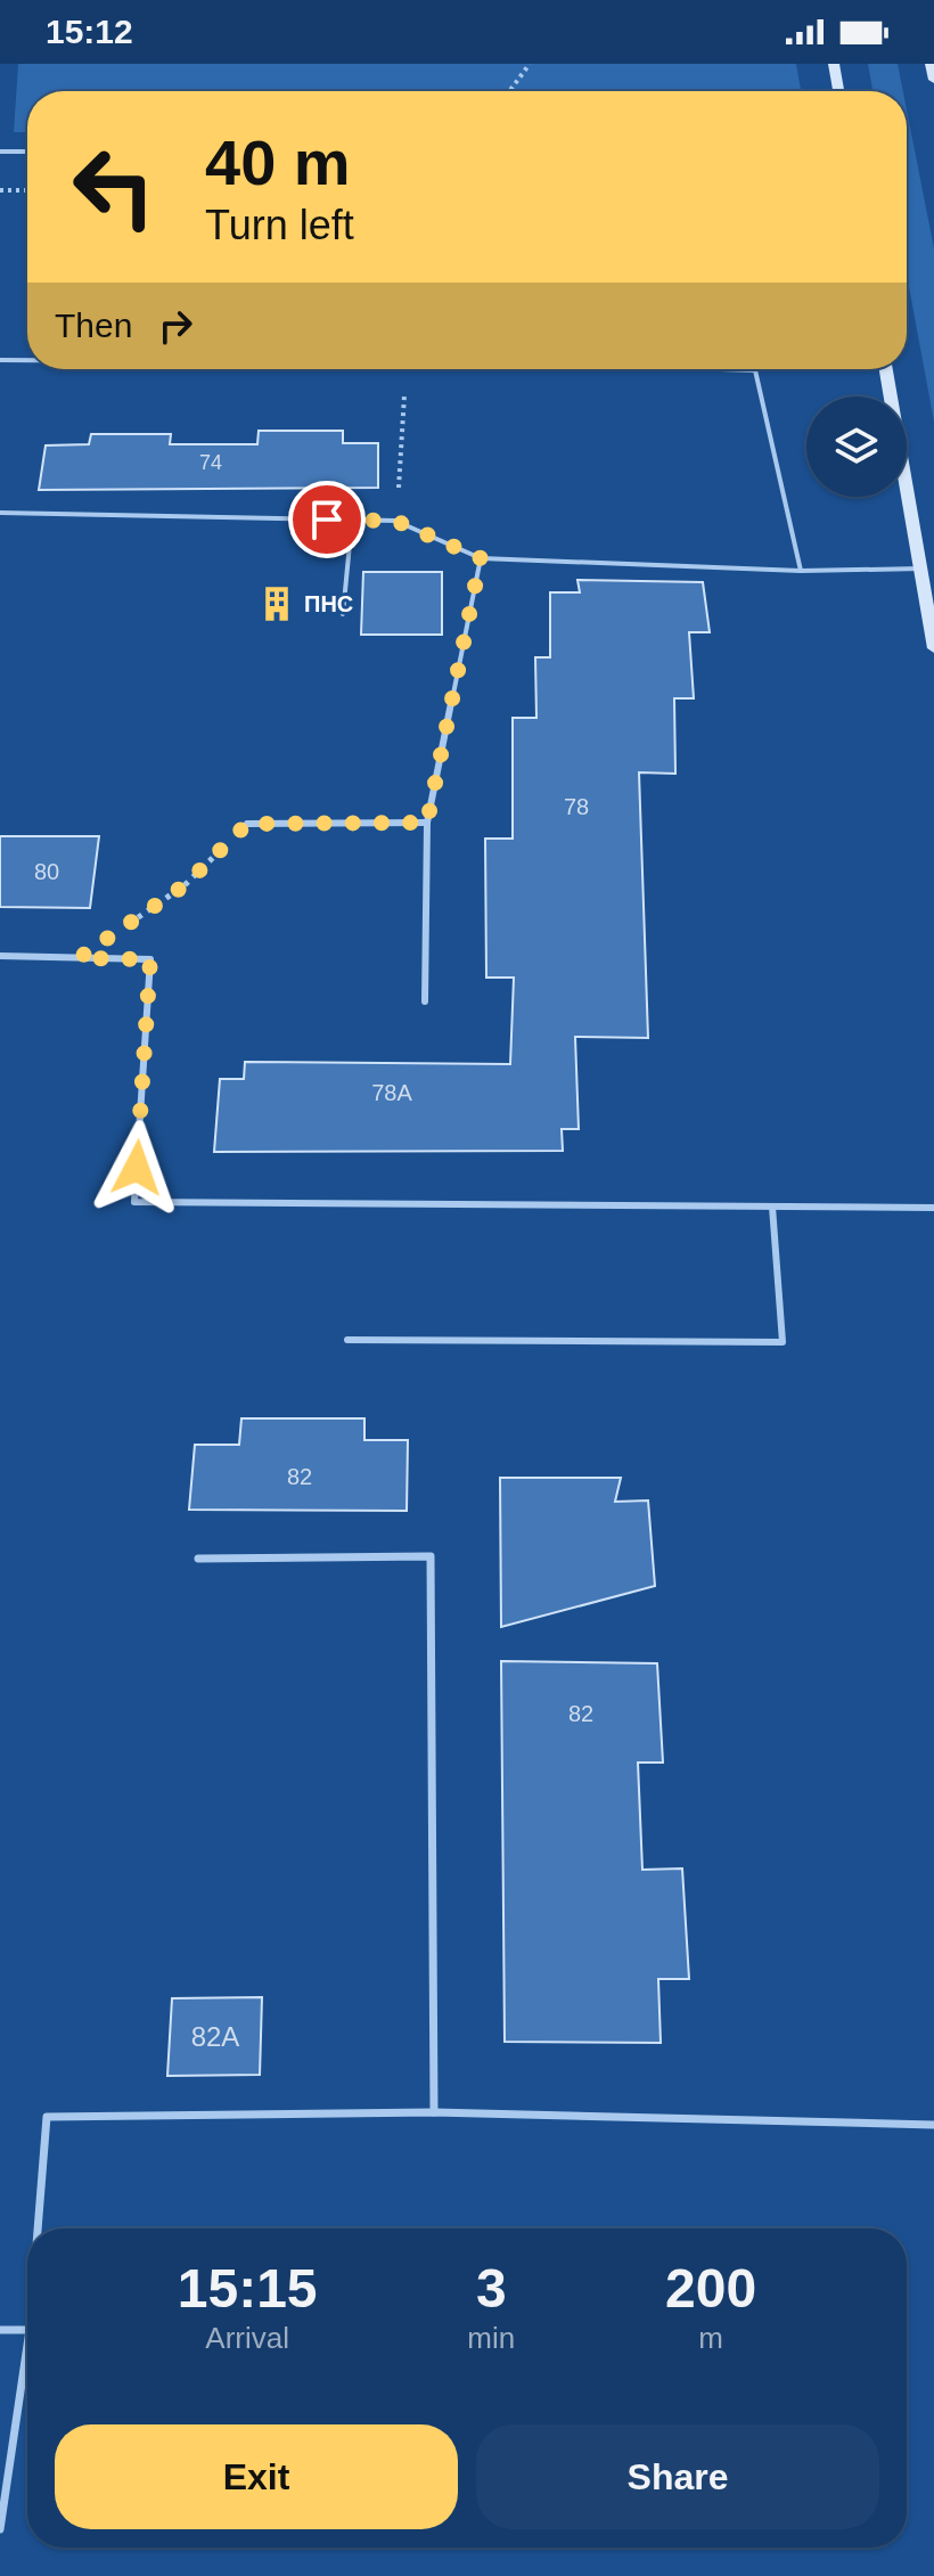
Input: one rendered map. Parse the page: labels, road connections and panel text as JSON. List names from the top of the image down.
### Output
{
  "places": {
    "building": ["ПНС"]
  },
  "house_numbers": [
    "74",
    "78",
    "80",
    "78А",
    "82",
    "82",
    "82А"
  ],
  "page": {
    "status": "15:12",
    "turn": ["40 m", "Turn left"],
    "then": "Then",
    "eta": [
      "15:15",
      "Arrival",
      "3",
      "min",
      "200",
      "m"
    ],
    "buttons": ["Exit", "Share"]
  }
}
